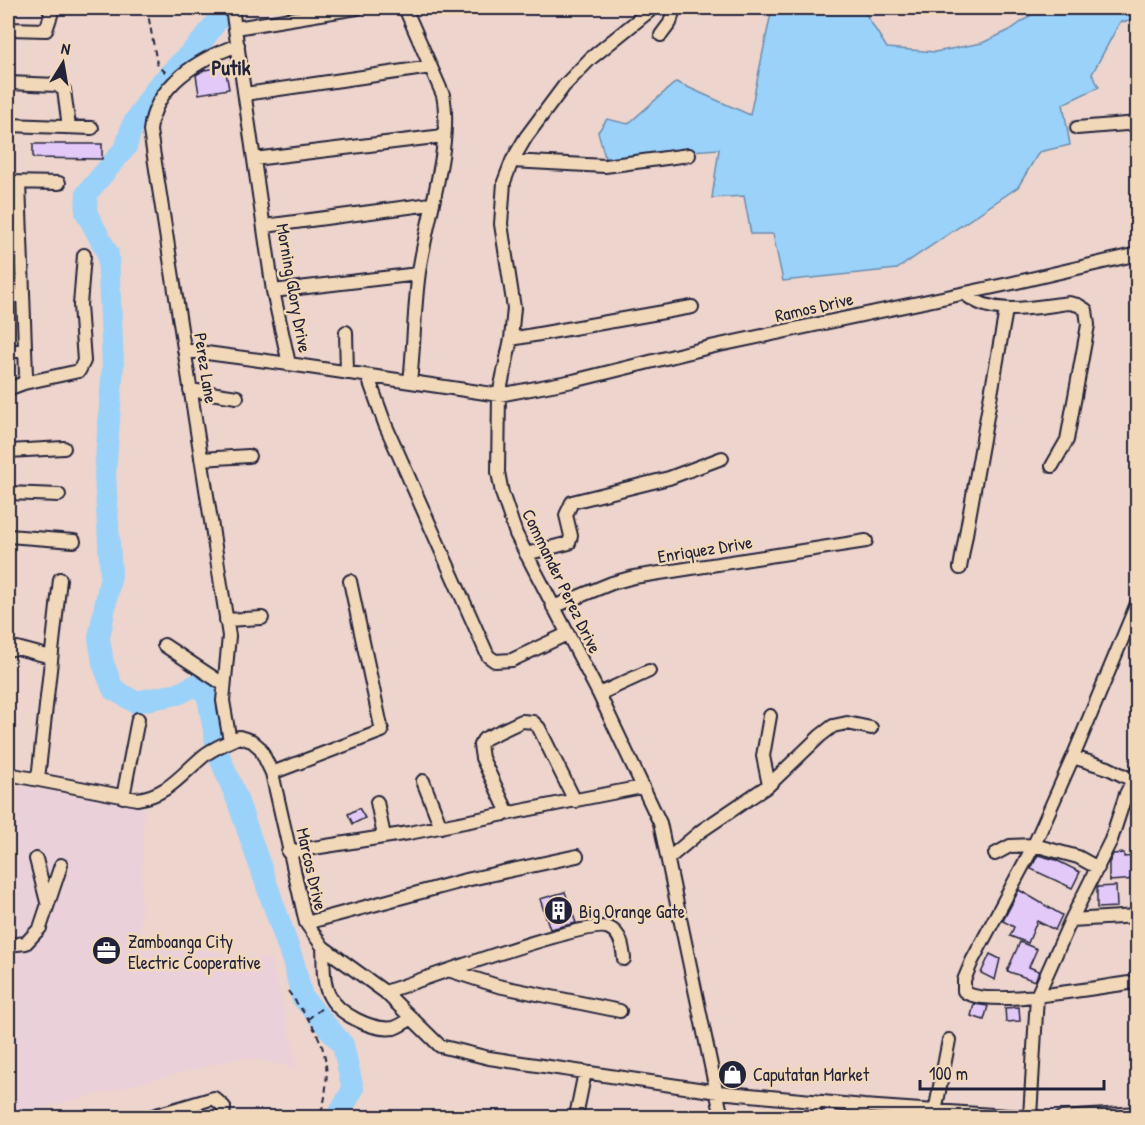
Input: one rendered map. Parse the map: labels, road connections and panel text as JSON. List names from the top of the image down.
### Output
{
  "streets": {
    "street": [
      "Morning Glory Drive",
      "Ramos Drive",
      "Perez Lane",
      "Enriquez Drive",
      "Commander Perez Drive",
      "Marcos Drive"
    ]
  },
  "crossings": [
    ["Morning Glory Drive", "Ramos Drive"],
    ["Morning Glory Drive", "Perez Lane"],
    ["Morning Glory Drive", "Commander Perez Drive"],
    ["Ramos Drive", "Commander Perez Drive"],
    ["Perez Lane", "Marcos Drive"],
    ["Enriquez Drive", "Commander Perez Drive"],
    ["Commander Perez Drive", "Marcos Drive"]
  ],
  "districts": ["Putik"],
  "places": {
    "building": ["Big Orange Gate"],
    "office": ["Zamboanga City Electric Cooperative"],
    "shop": ["Caputatan Market"]
  },
  "scale_bar": "100 m",
  "north": "top"
}
